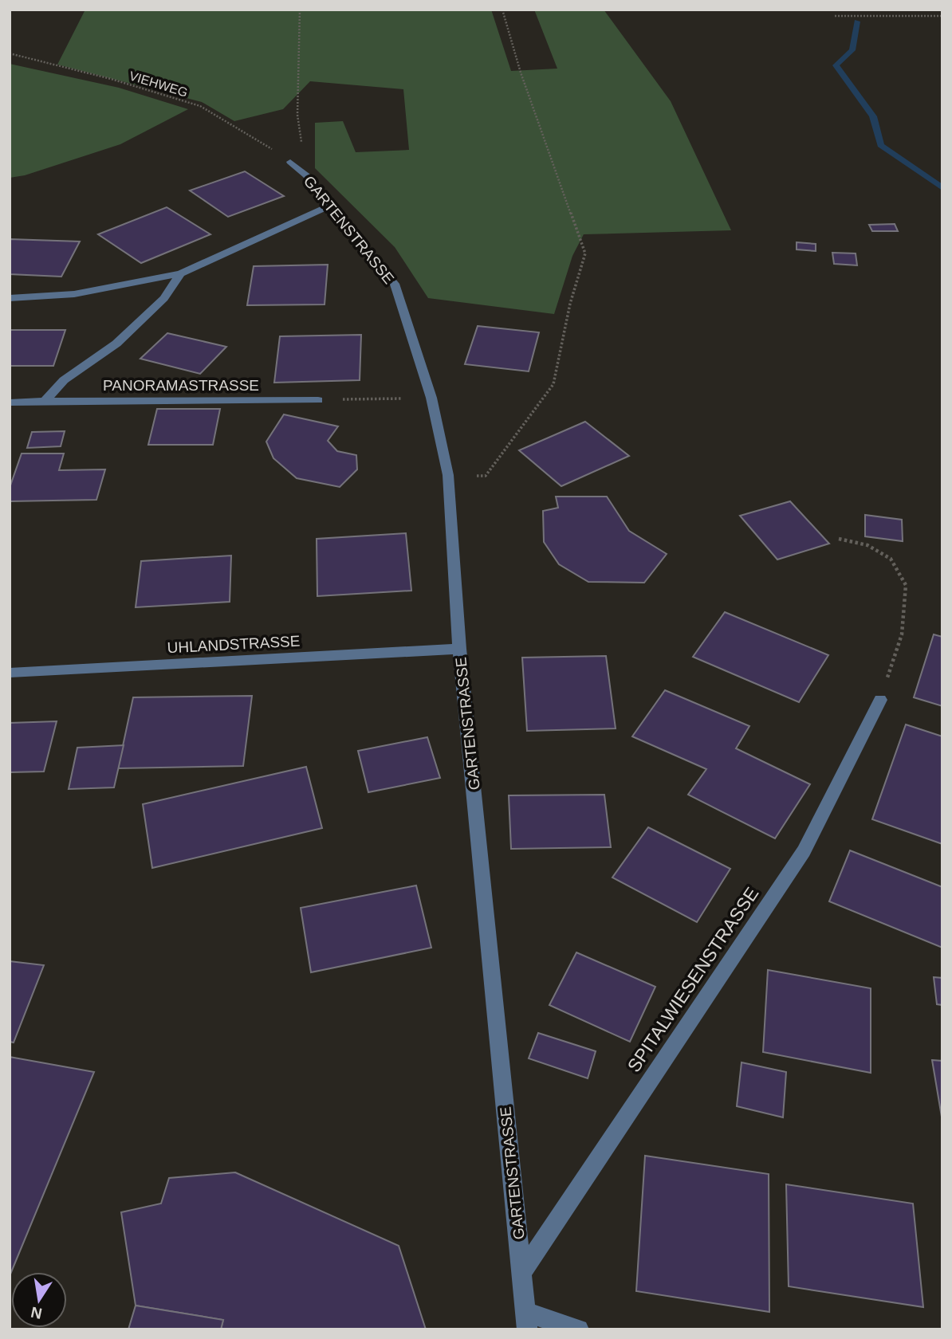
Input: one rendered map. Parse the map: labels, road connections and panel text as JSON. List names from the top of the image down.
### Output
{
  "streets": {
    "street": [
      "GARTENSTRASSE",
      "PANORAMASTRASSE",
      "UHLANDSTRASSE",
      "SPITALWIESENSTRASSE"
    ],
    "path": ["VIEHWEG"]
  },
  "crossings": [
    ["VIEHWEG", "GARTENSTRASSE"],
    ["GARTENSTRASSE", "UHLANDSTRASSE"],
    ["GARTENSTRASSE", "SPITALWIESENSTRASSE"]
  ],
  "north": "bottom"
}
